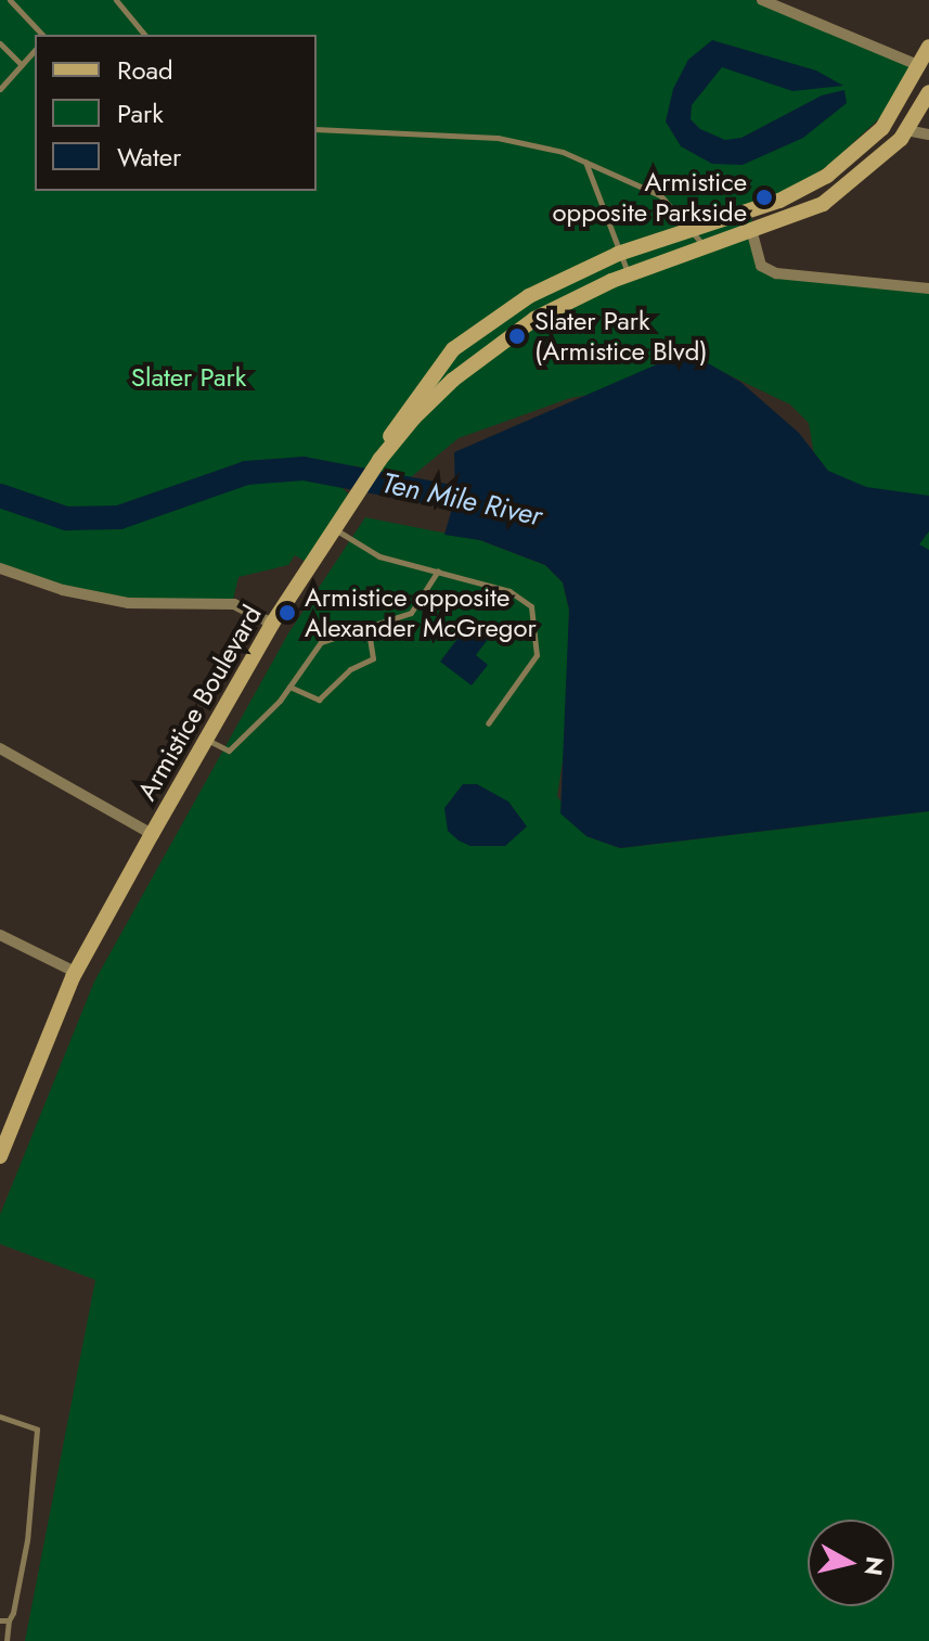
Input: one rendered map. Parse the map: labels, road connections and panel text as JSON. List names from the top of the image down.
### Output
{
  "streets": {
    "main road": ["Armistice Boulevard"]
  },
  "water": ["Ten Mile River"],
  "parks": ["Slater Park"],
  "places": ["Armistice opposite Parkside", "Slater Park (Armistice Blvd)", "Armistice opposite Alexander McGregor"],
  "legend": ["Road", "Park", "Water"],
  "north": "right"
}
